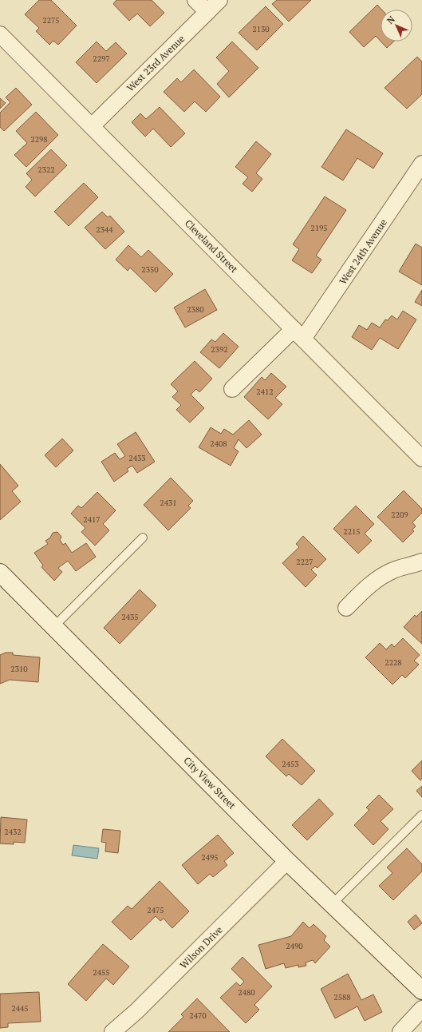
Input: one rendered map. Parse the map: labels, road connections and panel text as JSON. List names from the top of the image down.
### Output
{
  "streets": {
    "street": [
      "West 23rd Avenue",
      "Cleveland Street",
      "West 24th Avenue",
      "City View Street",
      "Wilson Drive"
    ]
  },
  "crossings": [
    ["West 23rd Avenue", "Cleveland Street"],
    ["Cleveland Street", "West 24th Avenue"],
    ["City View Street", "Wilson Drive"]
  ],
  "house_numbers": [
    "2275",
    "2130",
    "2297",
    "2298",
    "2322",
    "2195",
    "2344",
    "2350",
    "2380",
    "2392",
    "2412",
    "2408",
    "2433",
    "2431",
    "2209",
    "2417",
    "2215",
    "2227",
    "2435",
    "2228",
    "2310",
    "2453",
    "2432",
    "2495",
    "2475",
    "2490",
    "2455",
    "2480",
    "2588",
    "2445",
    "2470"
  ],
  "north": "top left"
}
